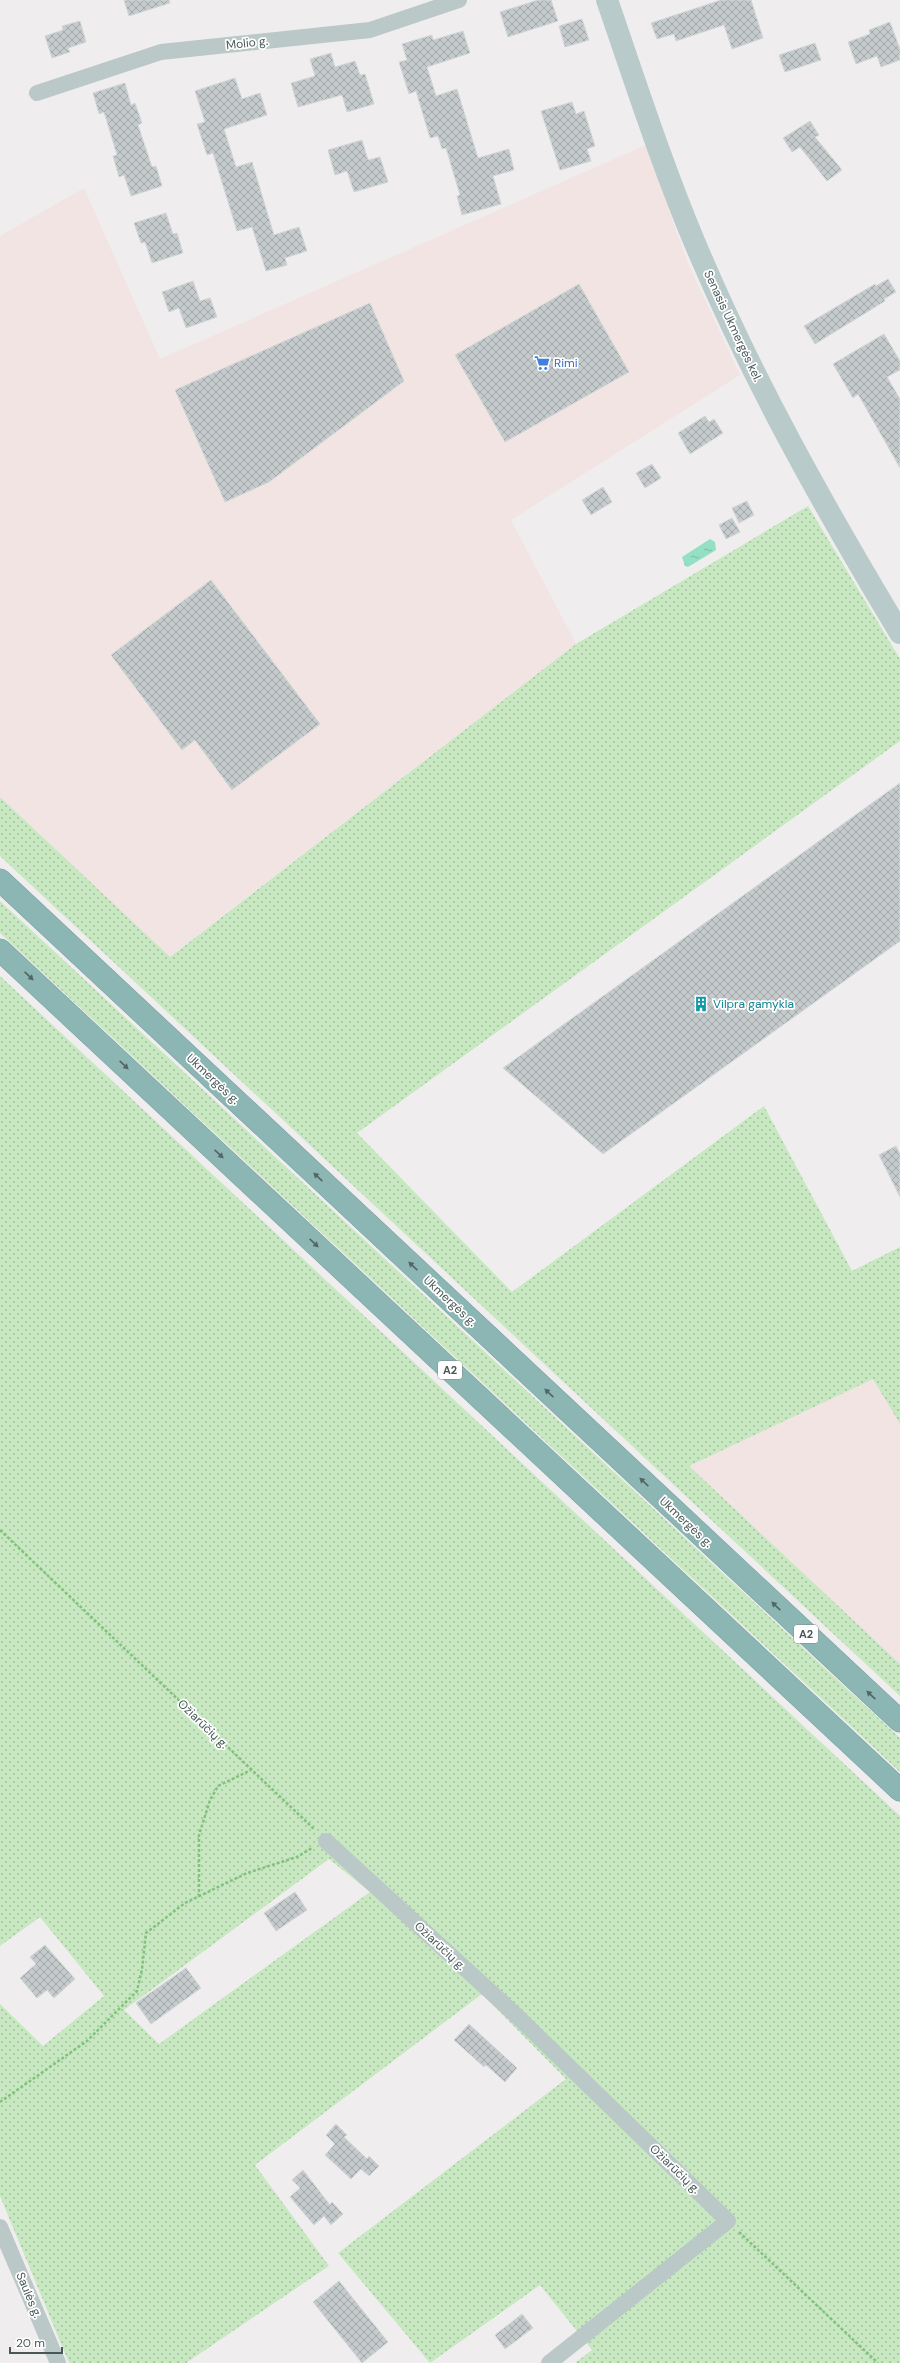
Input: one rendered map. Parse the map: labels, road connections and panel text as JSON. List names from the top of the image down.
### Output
{
  "streets": {
    "highway": ["Ukmergės g.", "A2"],
    "main road": ["Senasis Ukmergės kel."],
    "street": ["Molio g.", "Ožiarūčių g.", "Saulės g."]
  },
  "places": {
    "supermarket": ["Rimi"],
    "building": ["Vilpra gamykla"]
  },
  "scale_bar": "20 m"
}
